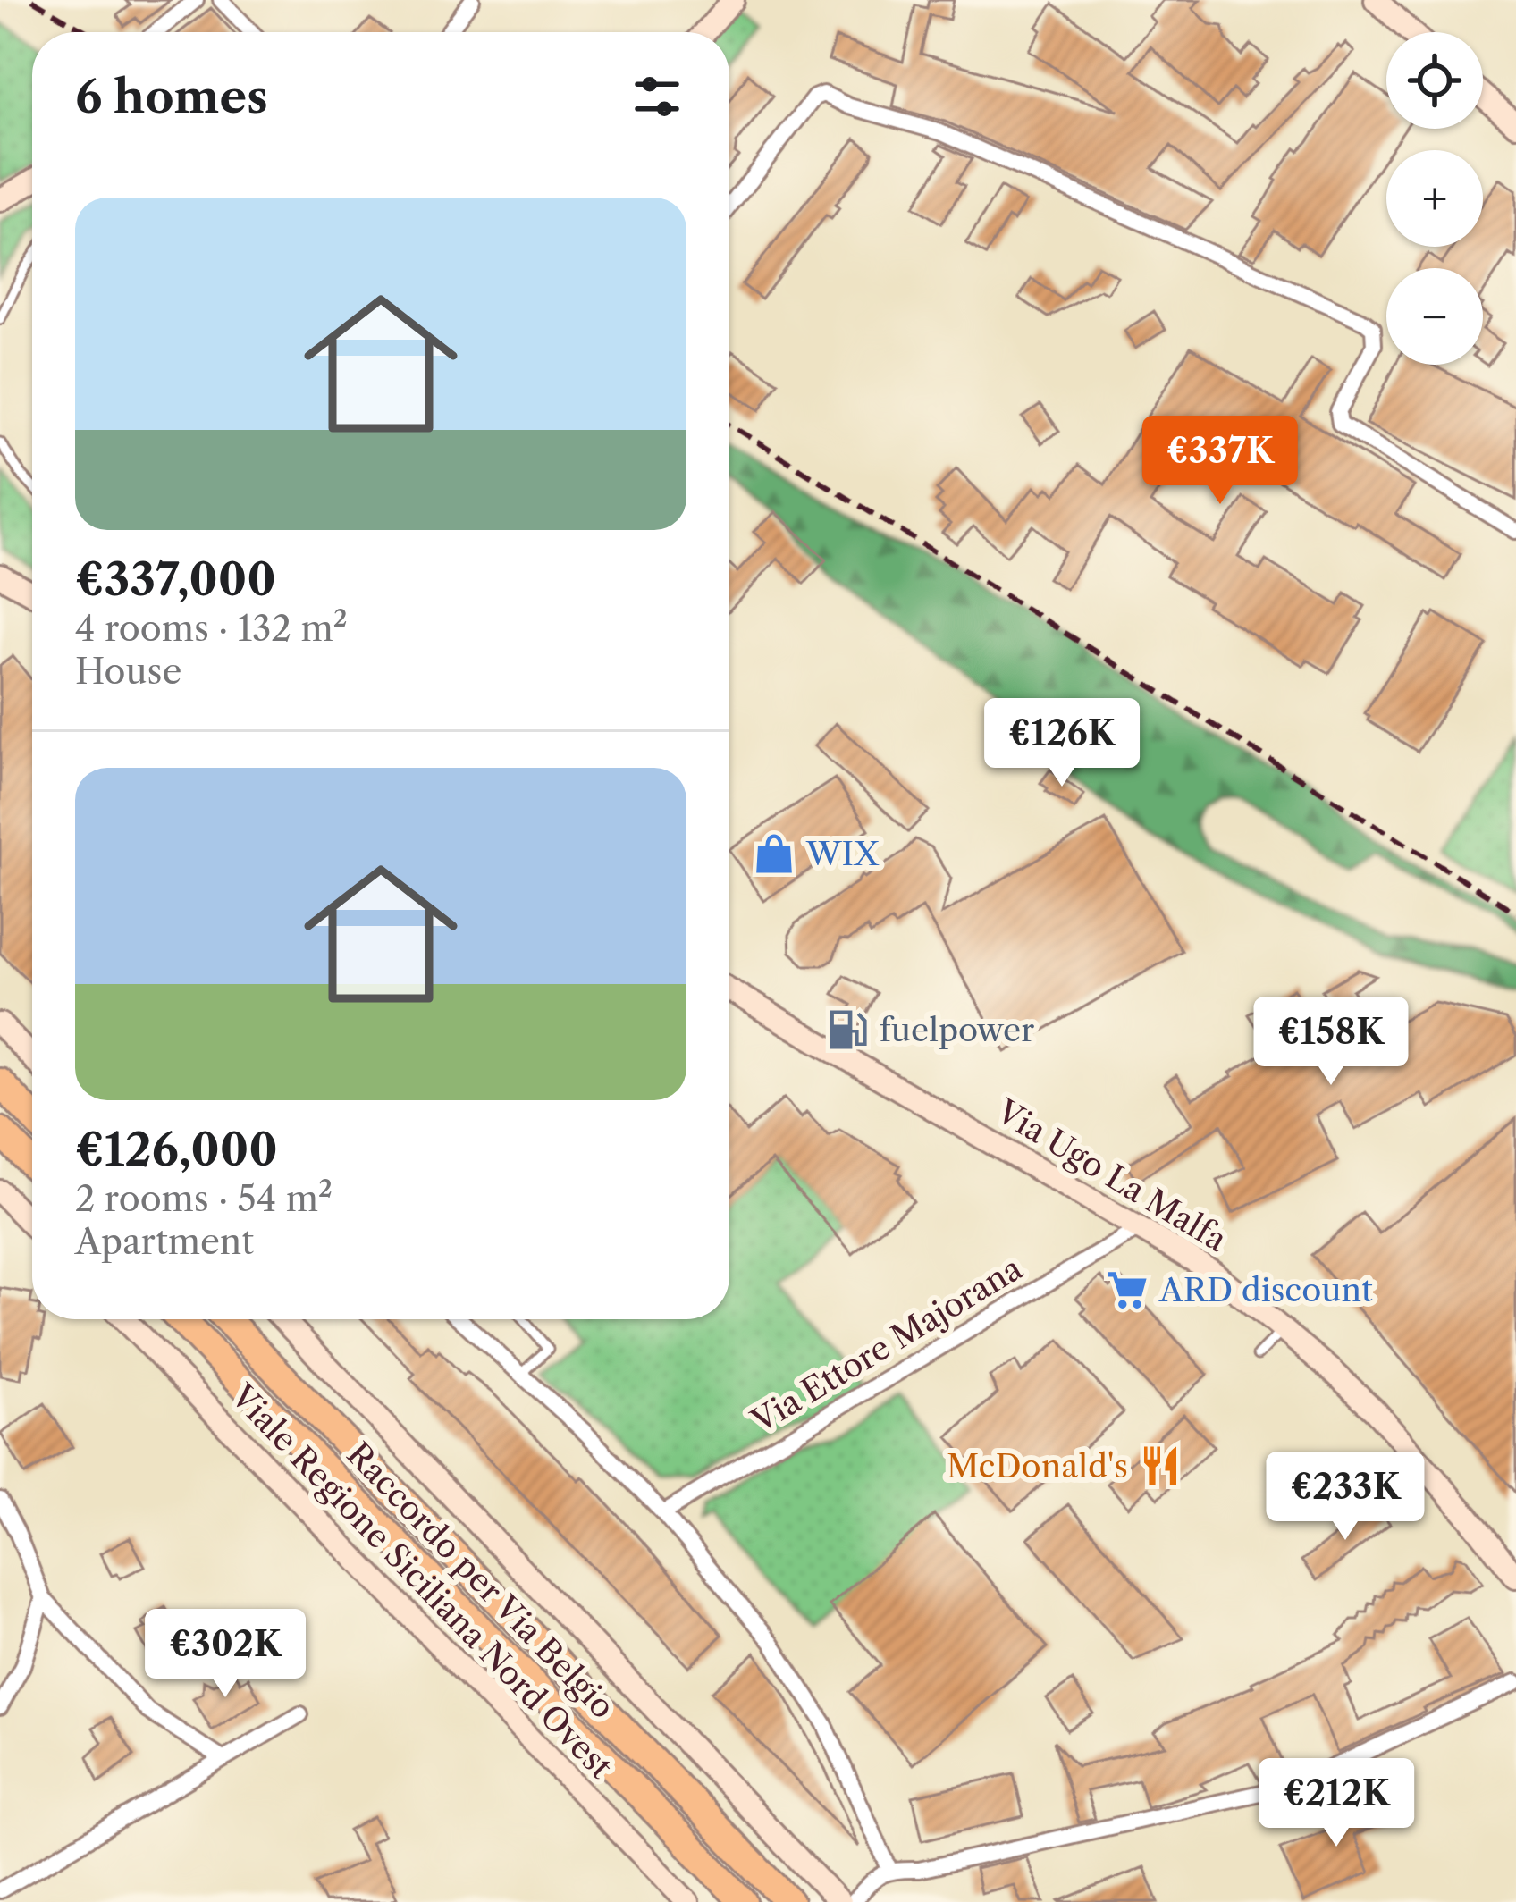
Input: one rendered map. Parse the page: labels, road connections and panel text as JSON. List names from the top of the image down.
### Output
{
  "streets": {
    "highway": ["Raccordo per Via Belgio"],
    "street": ["Via Ugo La Malfa", "Via Ettore Majorana", "Viale Regione Siciliana Nord Ovest"]
  },
  "crossings": [
    ["Via Ugo La Malfa", "Via Ettore Majorana"]
  ],
  "places": {
    "shop": ["WIX"],
    "fuel station": ["fuelpower"],
    "supermarket": ["ARD discount"],
    "restaurant": ["McDonald's"]
  },
  "page": {
    "map_buttons": ["+", "−"],
    "heading": "6 homes",
    "list": [
      {
        "name": "€337,000",
        "note": "4 rooms · 132 m² · House"
      },
      {
        "name": "€126,000",
        "note": "2 rooms · 54 m² · Apartment"
      }
    ],
    "price": [
      "€337K",
      "€126K",
      "€158K",
      "€233K",
      "€302K",
      "€212K"
    ]
  }
}
